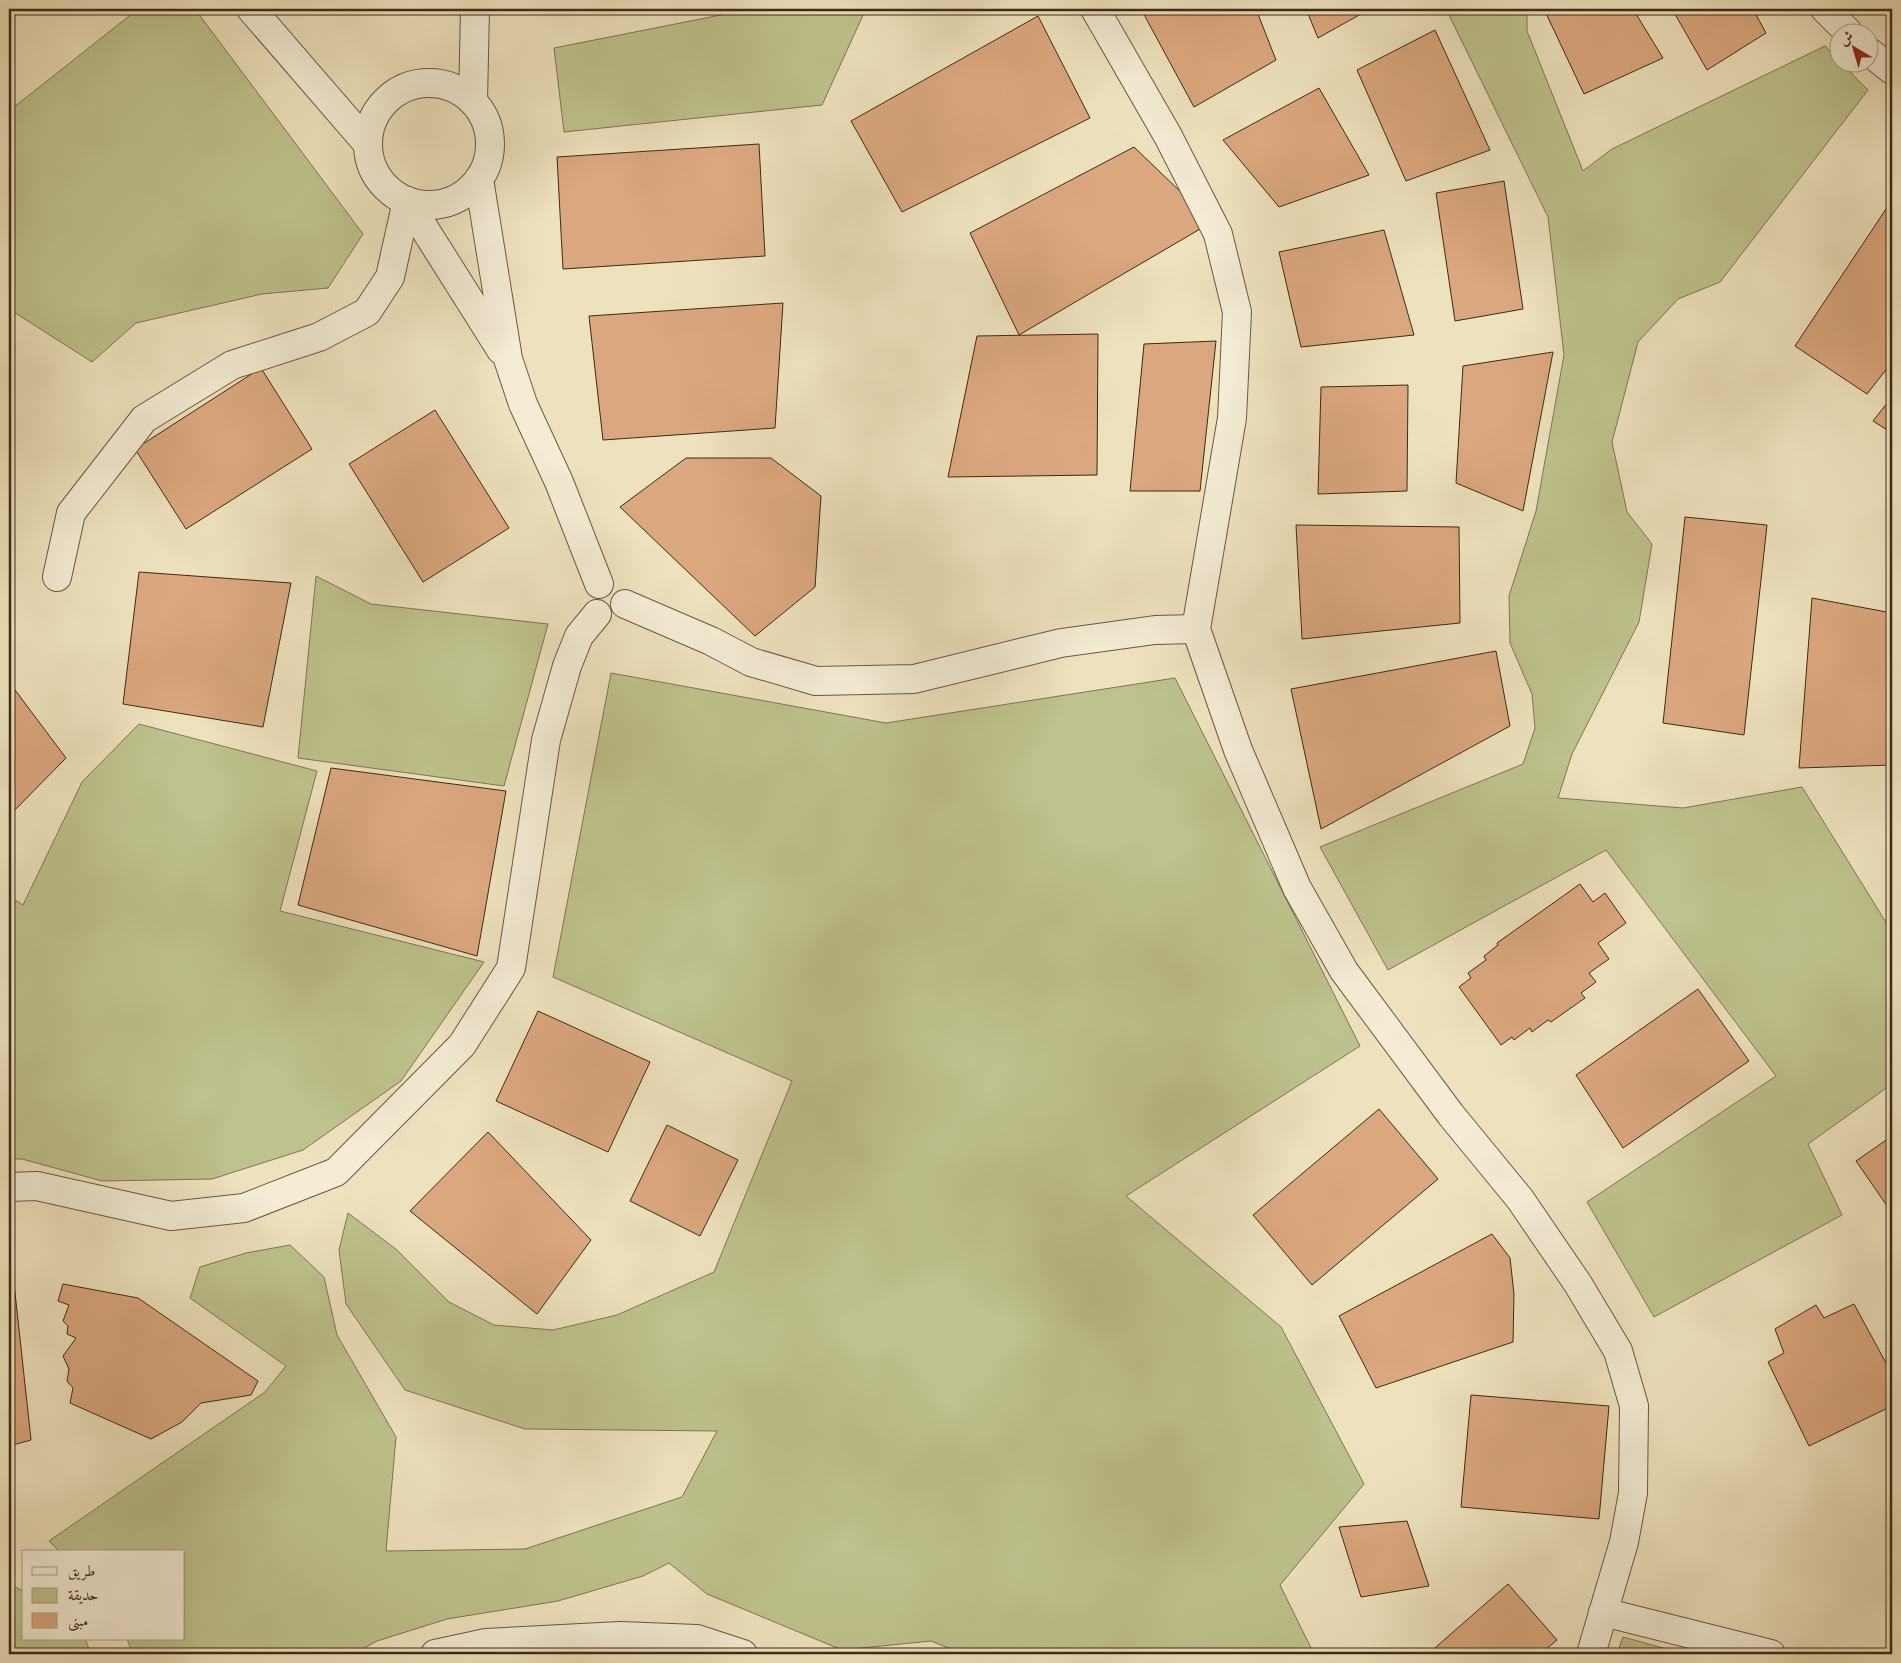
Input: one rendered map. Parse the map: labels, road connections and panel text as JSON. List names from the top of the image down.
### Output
{
  "legend": ["طريق", "حديقة", "مبنى"],
  "north": "top left"
}
